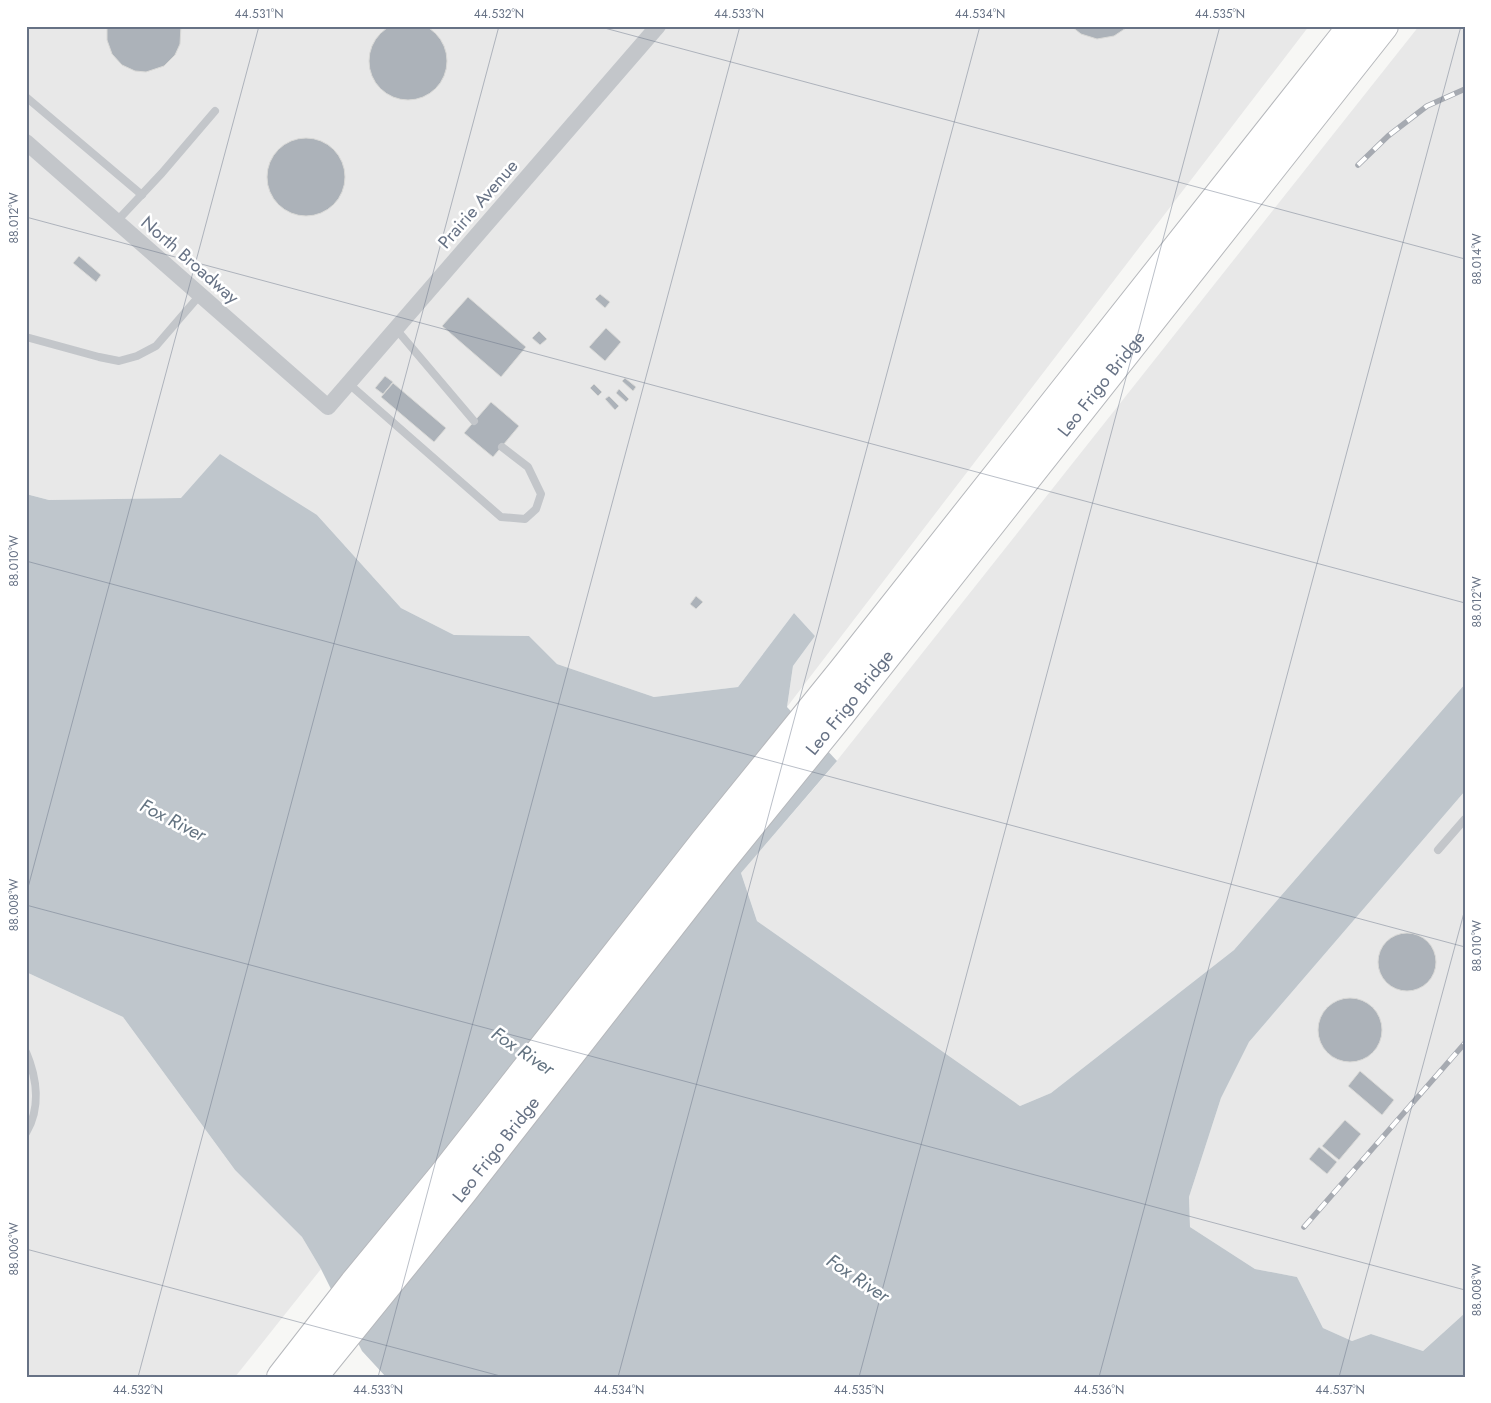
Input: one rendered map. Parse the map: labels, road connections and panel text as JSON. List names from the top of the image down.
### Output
{
  "streets": {
    "highway": ["Leo Frigo Bridge"],
    "street": ["Prairie Avenue", "North Broadway"]
  },
  "crossings": [
    ["Prairie Avenue", "North Broadway"]
  ],
  "water": ["Fox River"],
  "coordinates": [
    "44.531°N",
    "44.532°N",
    "44.533°N",
    "44.534°N",
    "44.535°N",
    "88.012°W",
    "88.014°W",
    "88.010°W",
    "88.008°W",
    "88.006°W",
    "44.536°N",
    "44.537°N"
  ]
}
